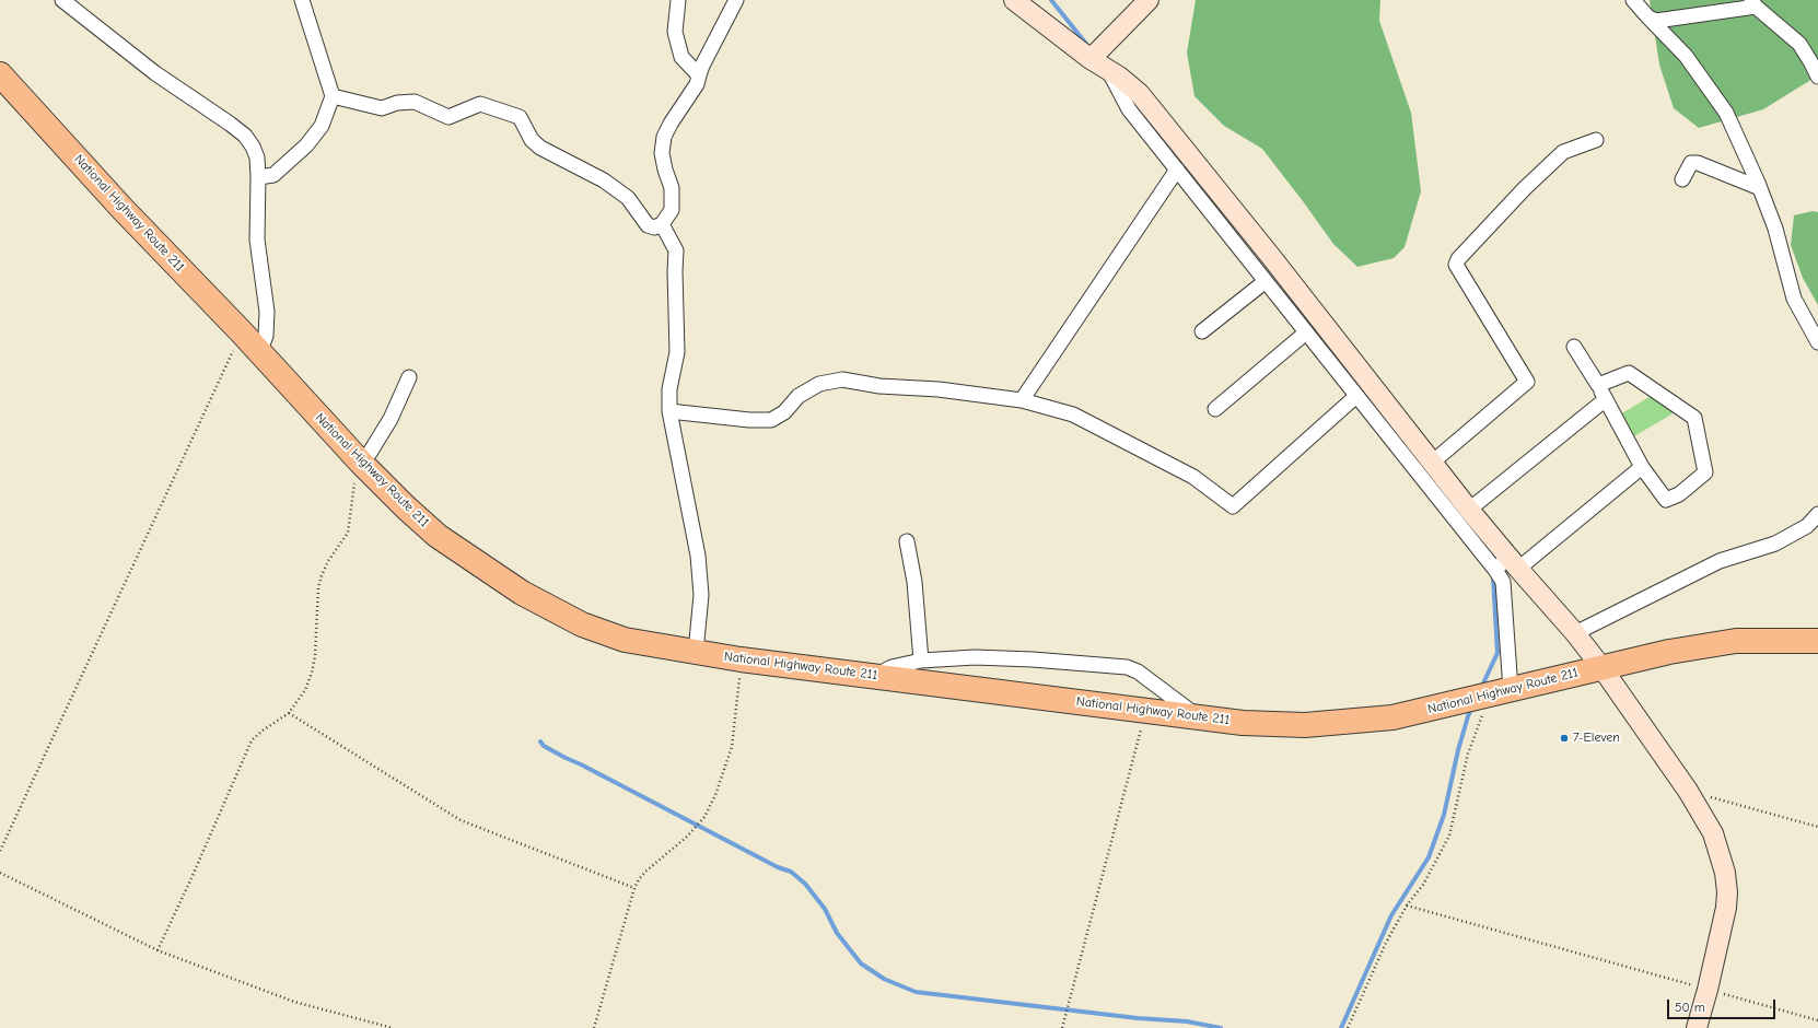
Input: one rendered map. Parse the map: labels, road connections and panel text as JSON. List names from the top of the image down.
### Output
{
  "streets": {
    "highway": ["National Highway Route 211"]
  },
  "places": ["7-Eleven"],
  "scale_bar": "50 m"
}
